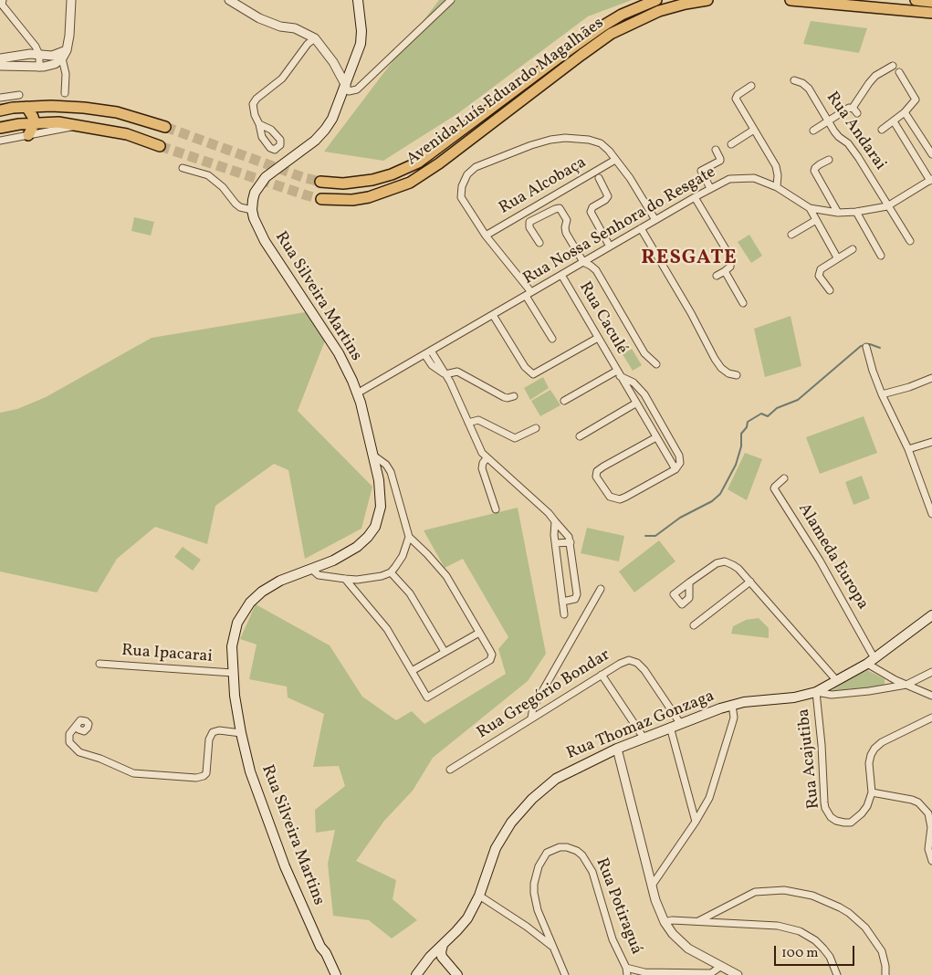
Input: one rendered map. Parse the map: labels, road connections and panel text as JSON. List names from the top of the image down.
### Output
{
  "streets": {
    "main road": ["Avenida Luís Eduardo Magalhães", "Rua Silveira Martins", "Rua Thomaz Gonzaga"],
    "street": [
      "Rua Andarai",
      "Rua Alcobaça",
      "Rua Nossa Senhora do Resgate",
      "Rua Caculé",
      "Alameda Europa",
      "Rua Ipacarai",
      "Rua Gregório Bondar",
      "Rua Acajutiba",
      "Rua Potiraguá"
    ]
  },
  "crossings": [
    ["Rua Andarai", "Rua Nossa Senhora do Resgate"],
    ["Rua Nossa Senhora do Resgate", "Rua Silveira Martins"],
    ["Rua Nossa Senhora do Resgate", "Rua Caculé"],
    ["Rua Silveira Martins", "Rua Ipacarai"],
    ["Rua Gregório Bondar", "Rua Thomaz Gonzaga"],
    ["Rua Thomaz Gonzaga", "Rua Acajutiba"]
  ],
  "districts": ["RESGATE"],
  "scale_bar": "100 m"
}
